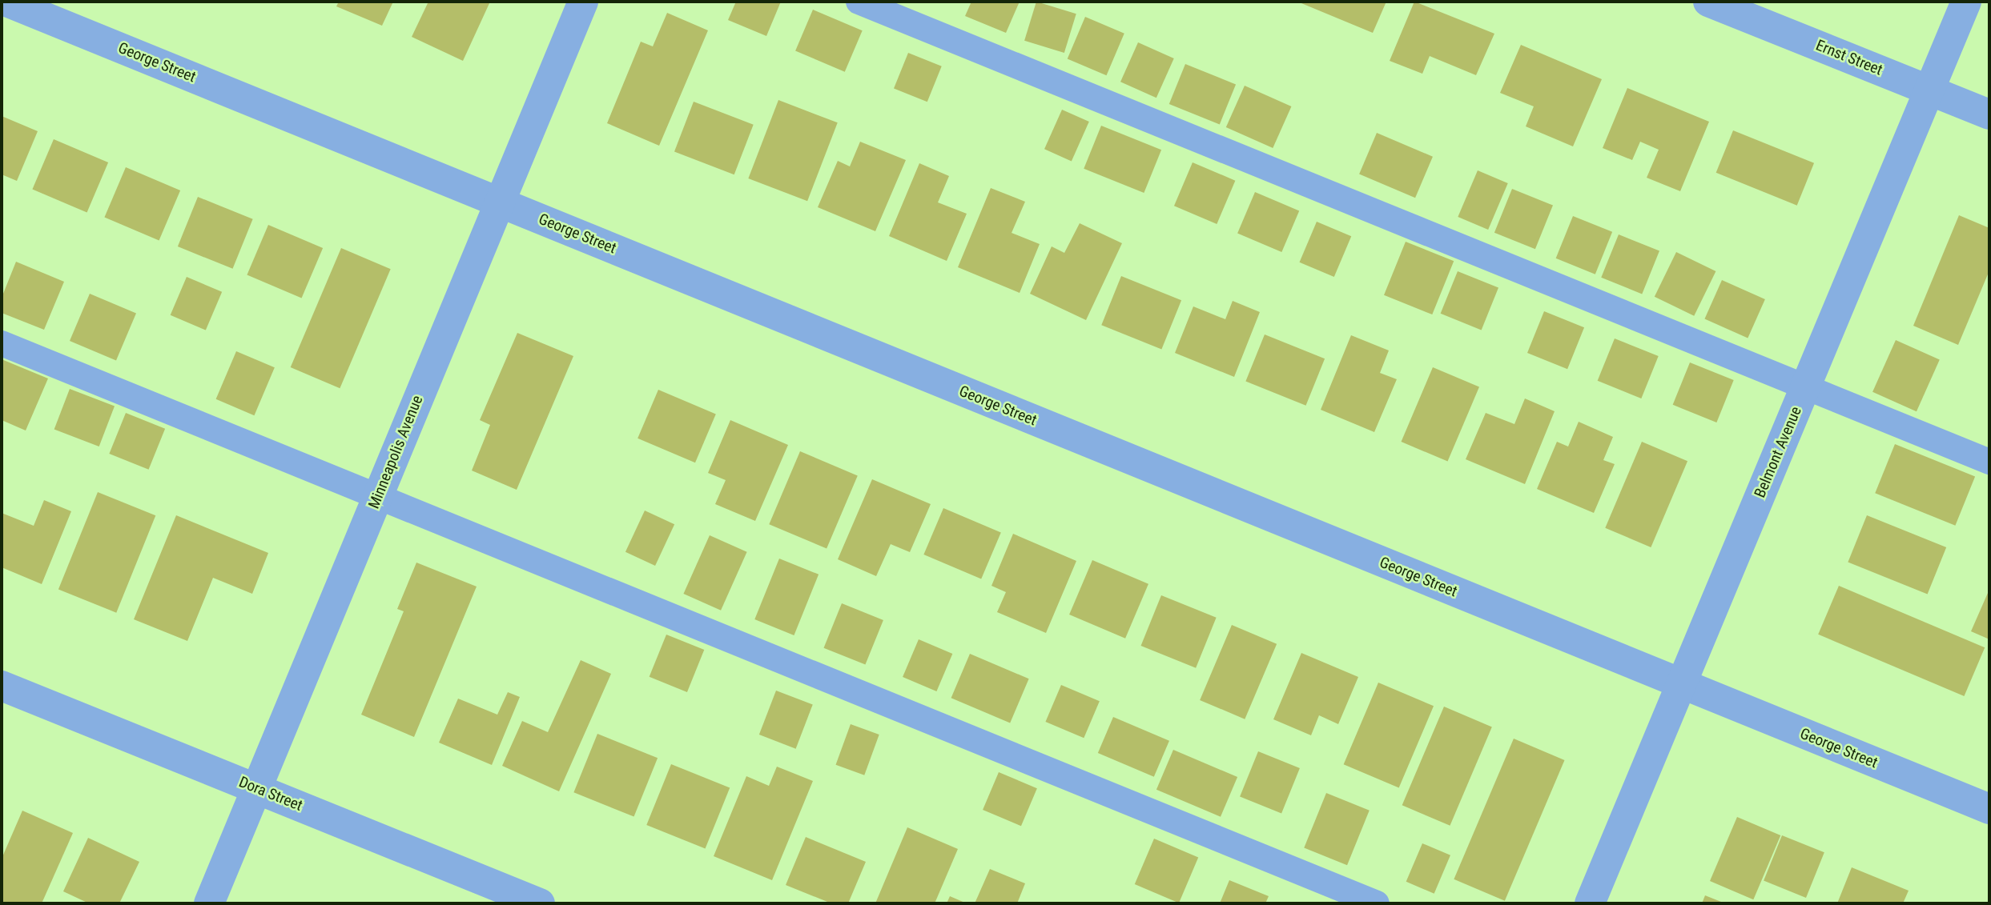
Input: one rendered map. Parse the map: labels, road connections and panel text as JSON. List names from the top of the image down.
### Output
{
  "streets": {
    "street": [
      "Ernst Street",
      "George Street",
      "Minneapolis Avenue",
      "Belmont Avenue",
      "Dora Street"
    ]
  },
  "crossings": [
    ["Ernst Street", "Belmont Avenue"],
    ["George Street", "Minneapolis Avenue"],
    ["George Street", "Belmont Avenue"],
    ["Minneapolis Avenue", "Dora Street"]
  ]
}
